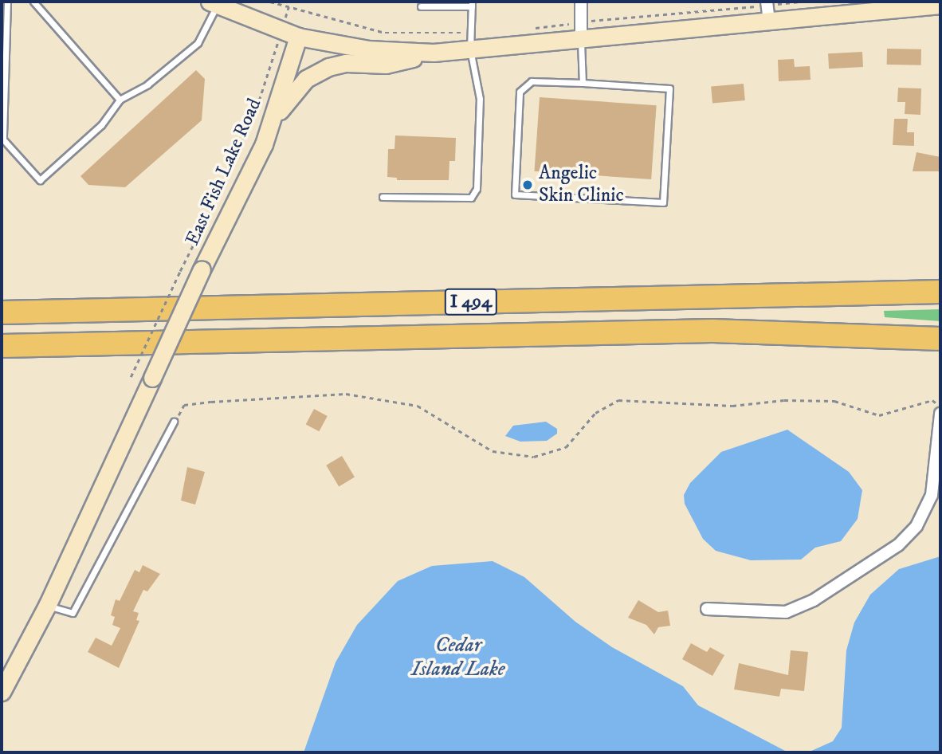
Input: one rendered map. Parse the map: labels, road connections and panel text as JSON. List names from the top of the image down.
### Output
{
  "streets": {
    "highway": ["I 494"],
    "street": ["East Fish Lake Road"]
  },
  "water": ["Cedar Island Lake"],
  "places": ["Angelic Skin Clinic"]
}
